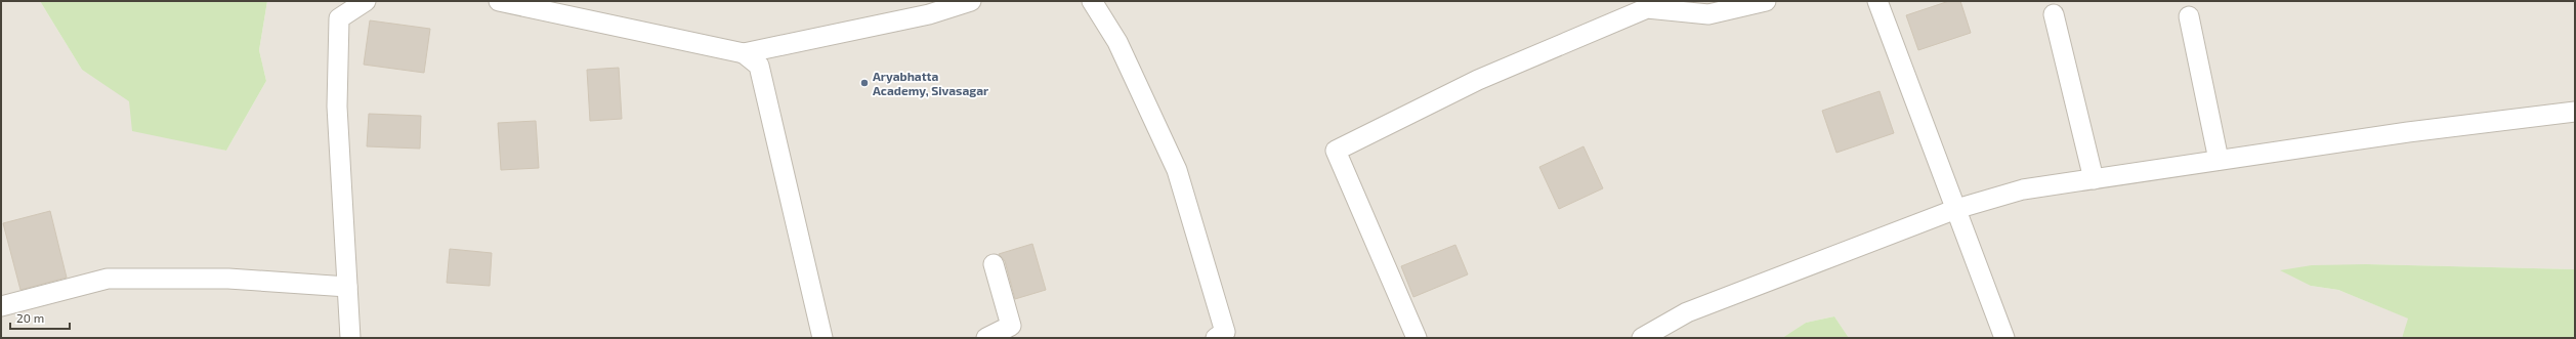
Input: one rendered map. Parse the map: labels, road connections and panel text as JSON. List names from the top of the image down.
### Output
{
  "places": ["Aryabhatta Academy, Sivasagar"],
  "scale_bar": "20 m"
}
